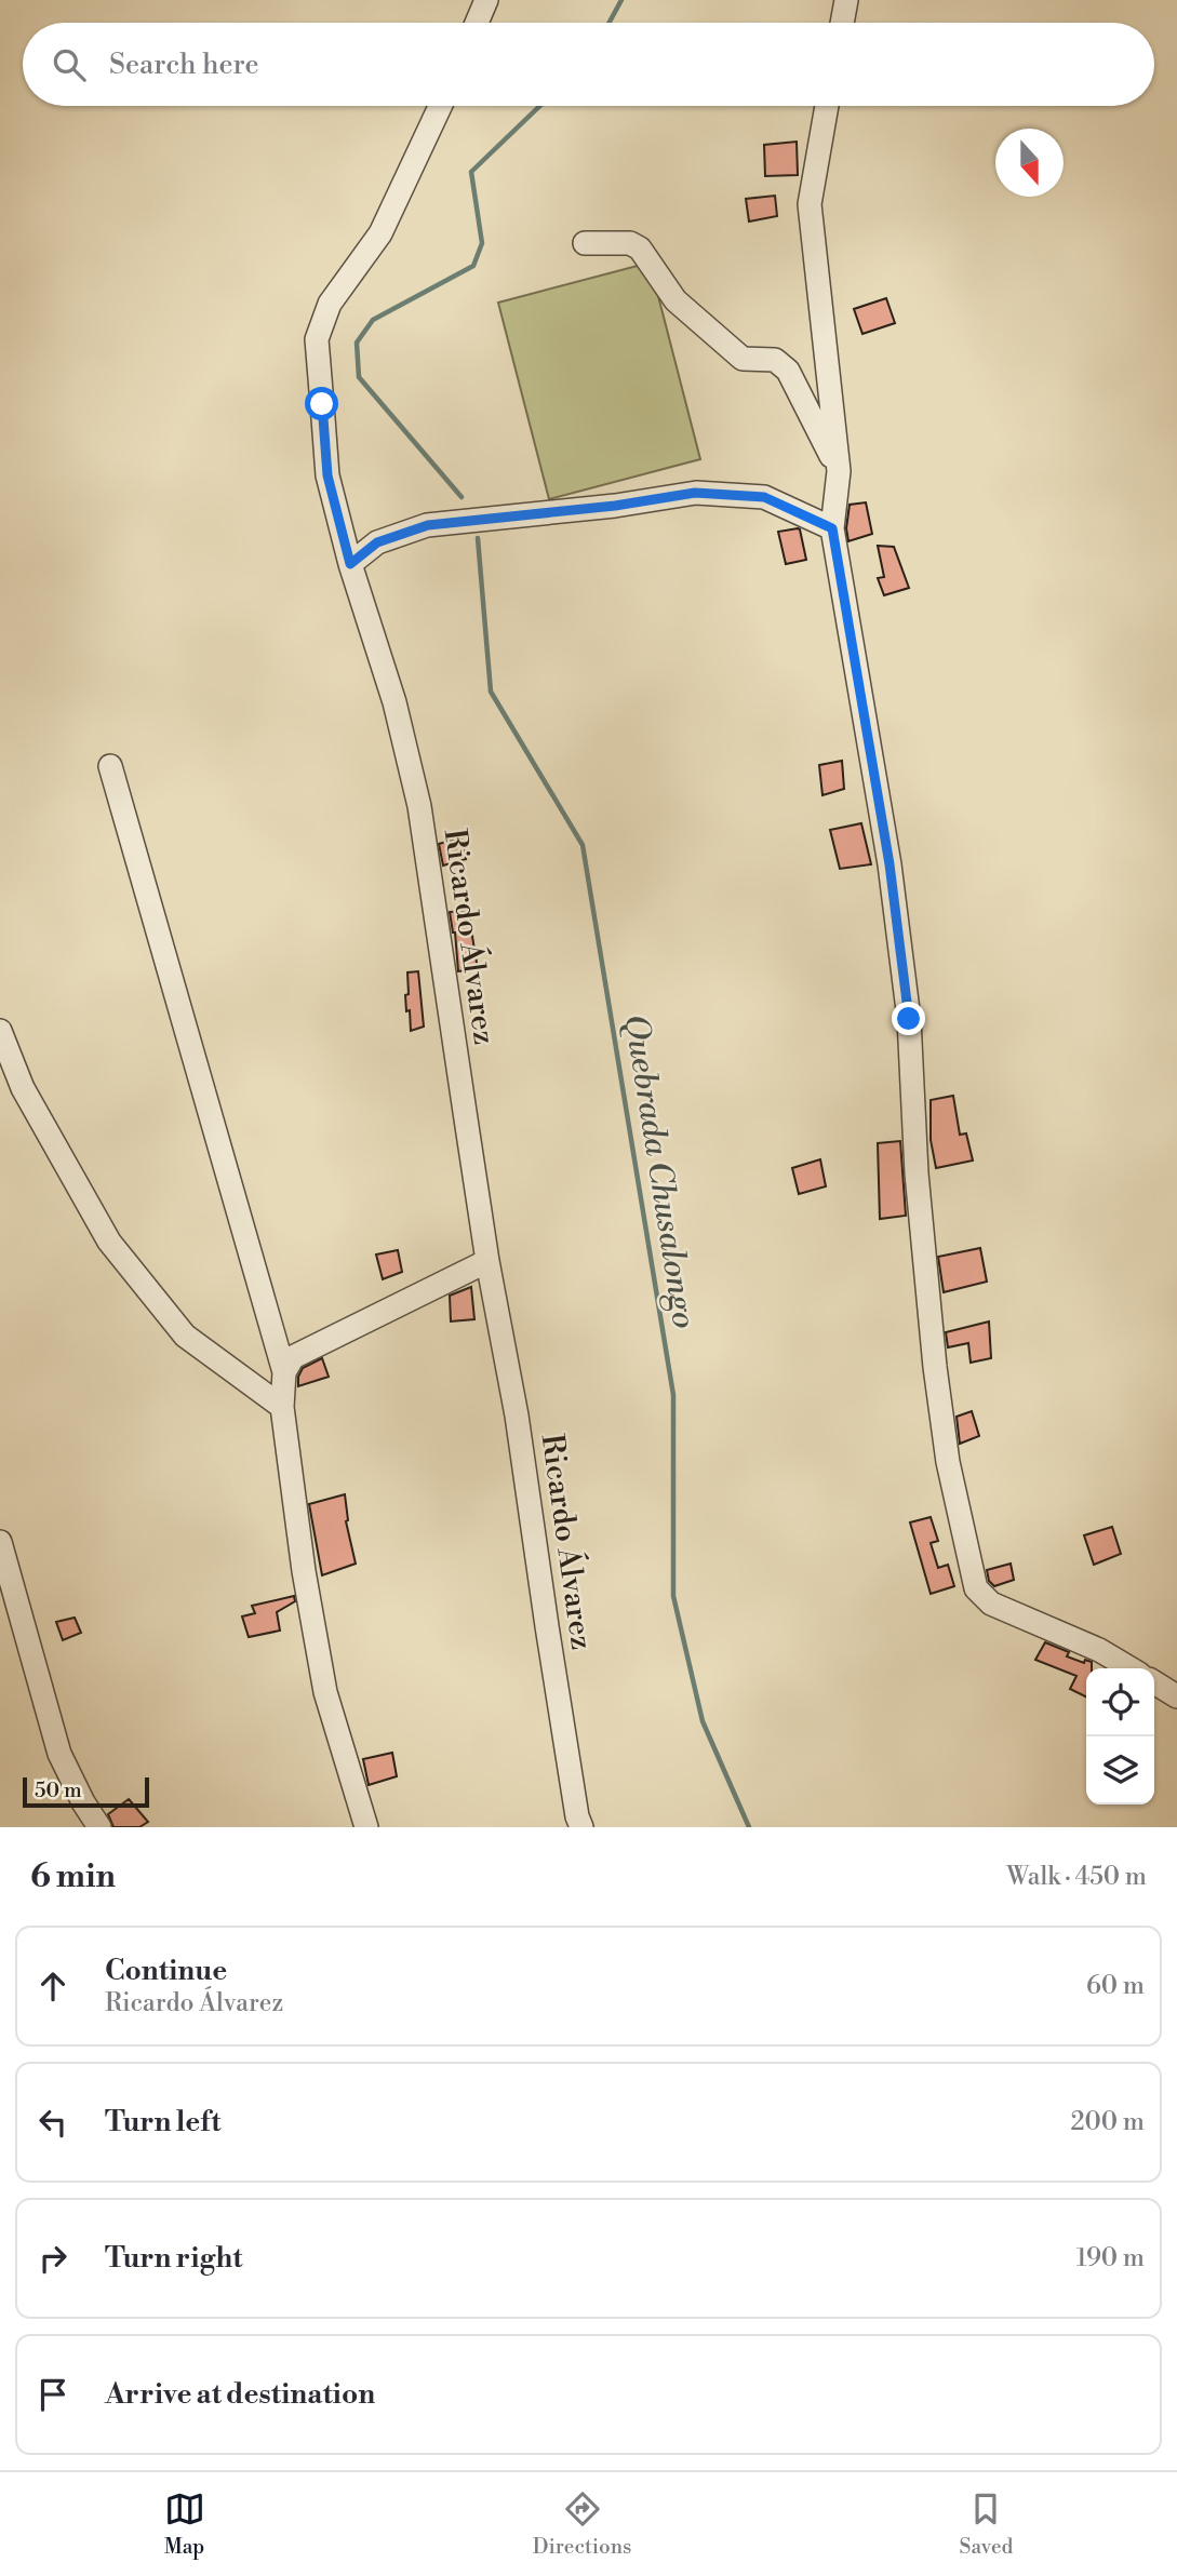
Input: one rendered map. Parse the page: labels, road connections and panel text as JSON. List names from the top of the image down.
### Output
{
  "streets": {
    "street": ["Ricardo Álvarez"]
  },
  "water": ["Quebrada Chusalongo"],
  "scale_bar": "50 m",
  "north": "bottom",
  "page": {
    "search": "Search here",
    "scale": "50 m",
    "heading": ["6 min", "Walk · 450 m"],
    "list": [
      ["Continue", "Ricardo Álvarez", "60 m"],
      ["Turn left", "200 m"],
      ["Turn right", "190 m"],
      "Arrive at destination"
    ],
    "nav": ["Map", "Directions", "Saved"]
  }
}
